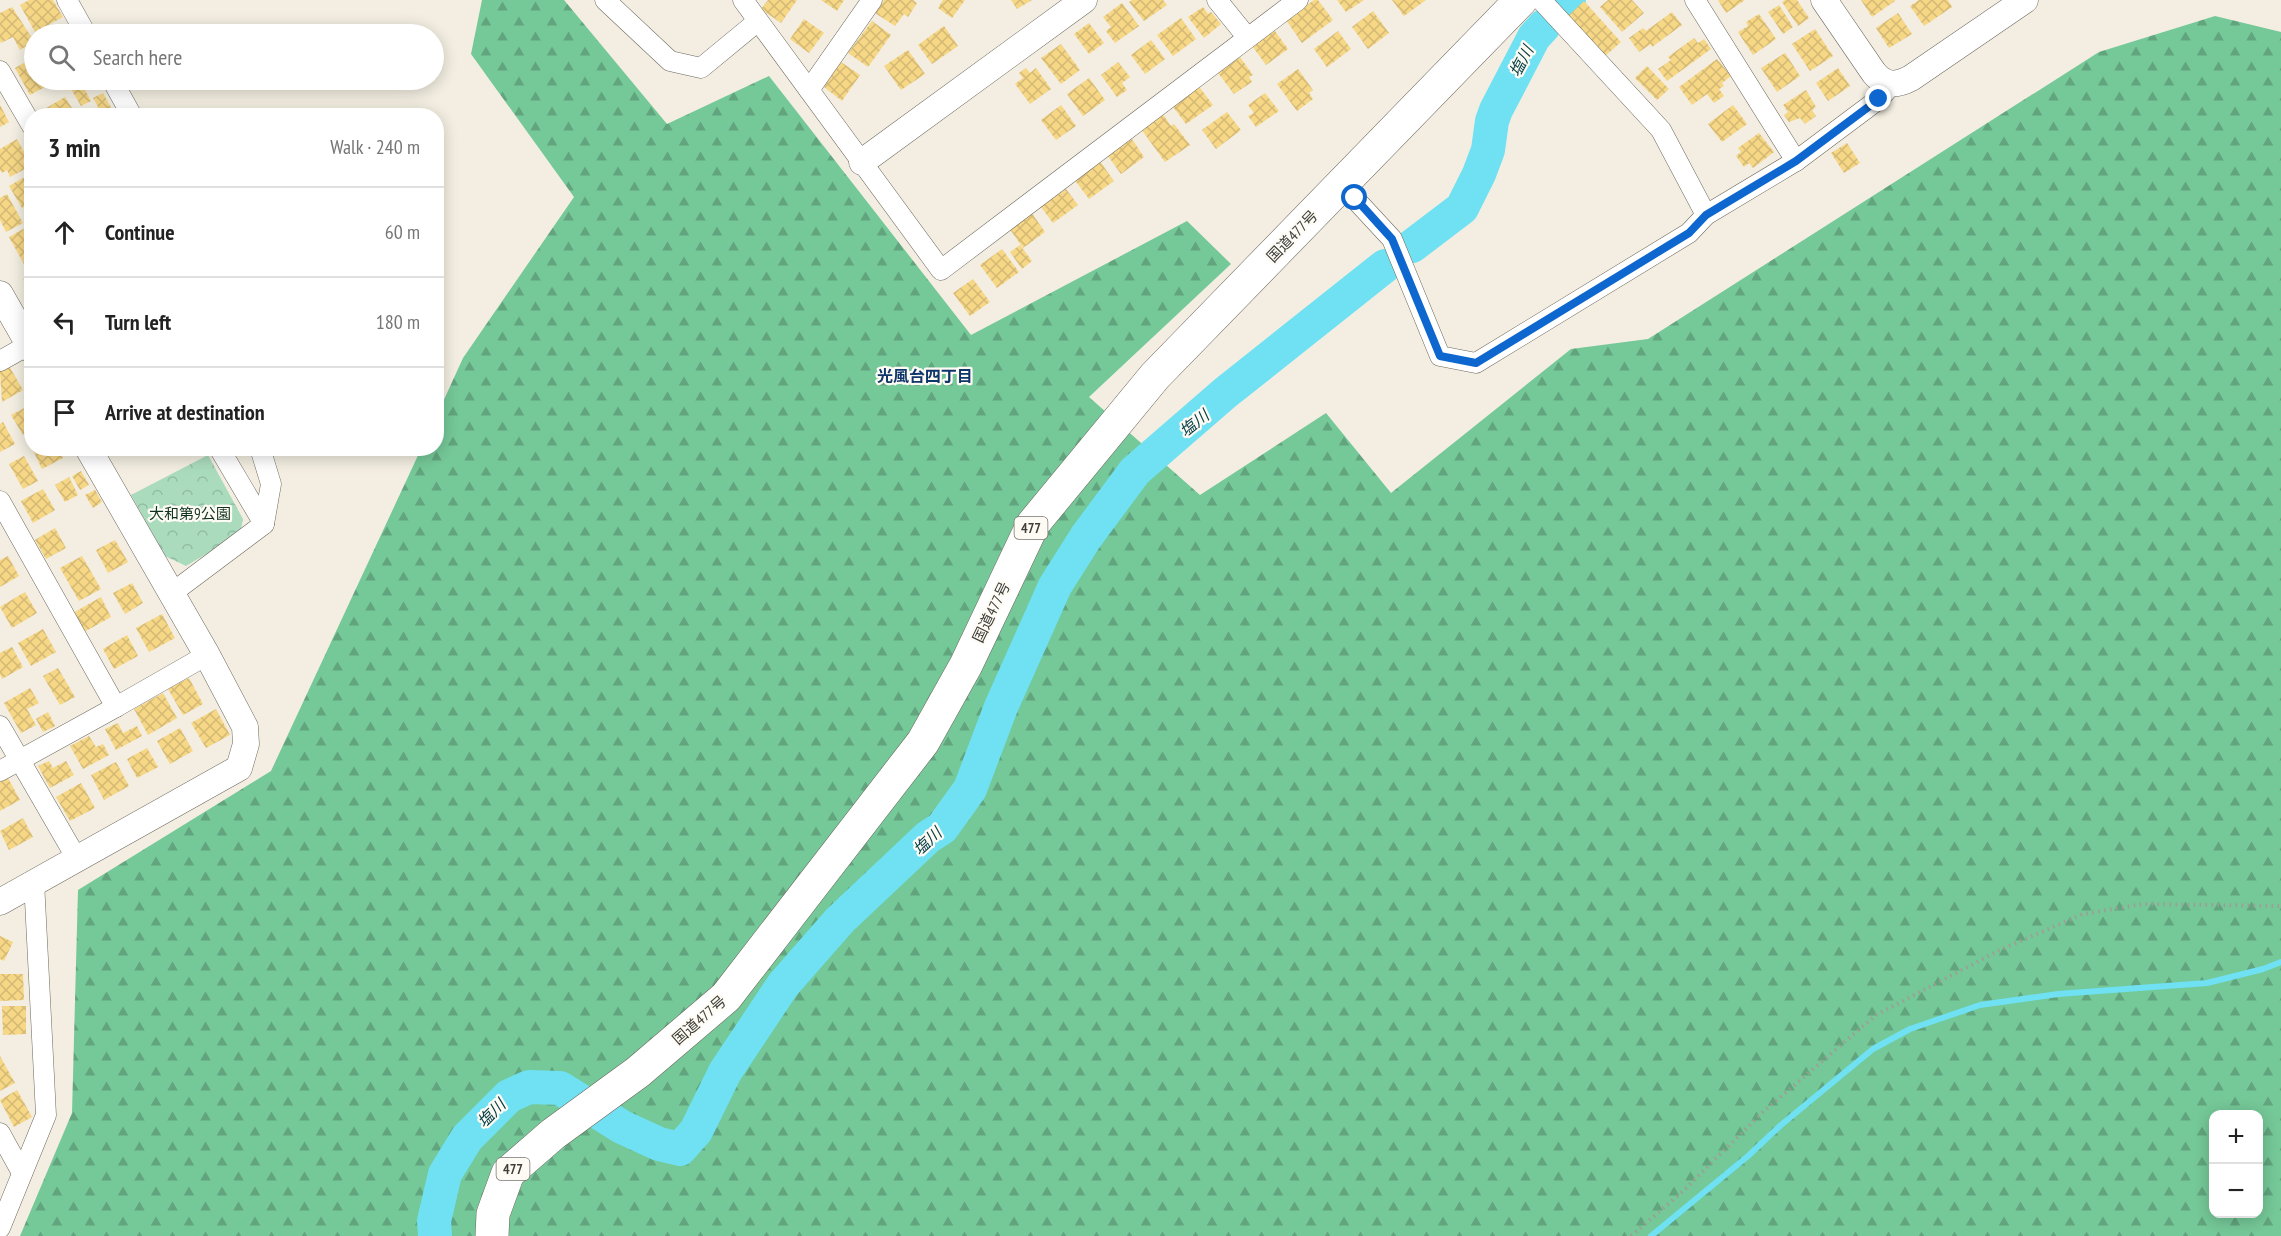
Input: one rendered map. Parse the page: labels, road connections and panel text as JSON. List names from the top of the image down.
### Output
{
  "streets": {
    "highway": ["国道477号", "477"]
  },
  "districts": ["光風台四丁目"],
  "water": ["塩川"],
  "parks": ["大和第9公園"],
  "page": {
    "search": "Search here",
    "heading": ["3 min", "Walk · 240 m"],
    "list": [
      ["Continue", "60 m"],
      ["Turn left", "180 m"],
      "Arrive at destination"
    ],
    "map_buttons": ["+", "−"]
  }
}
